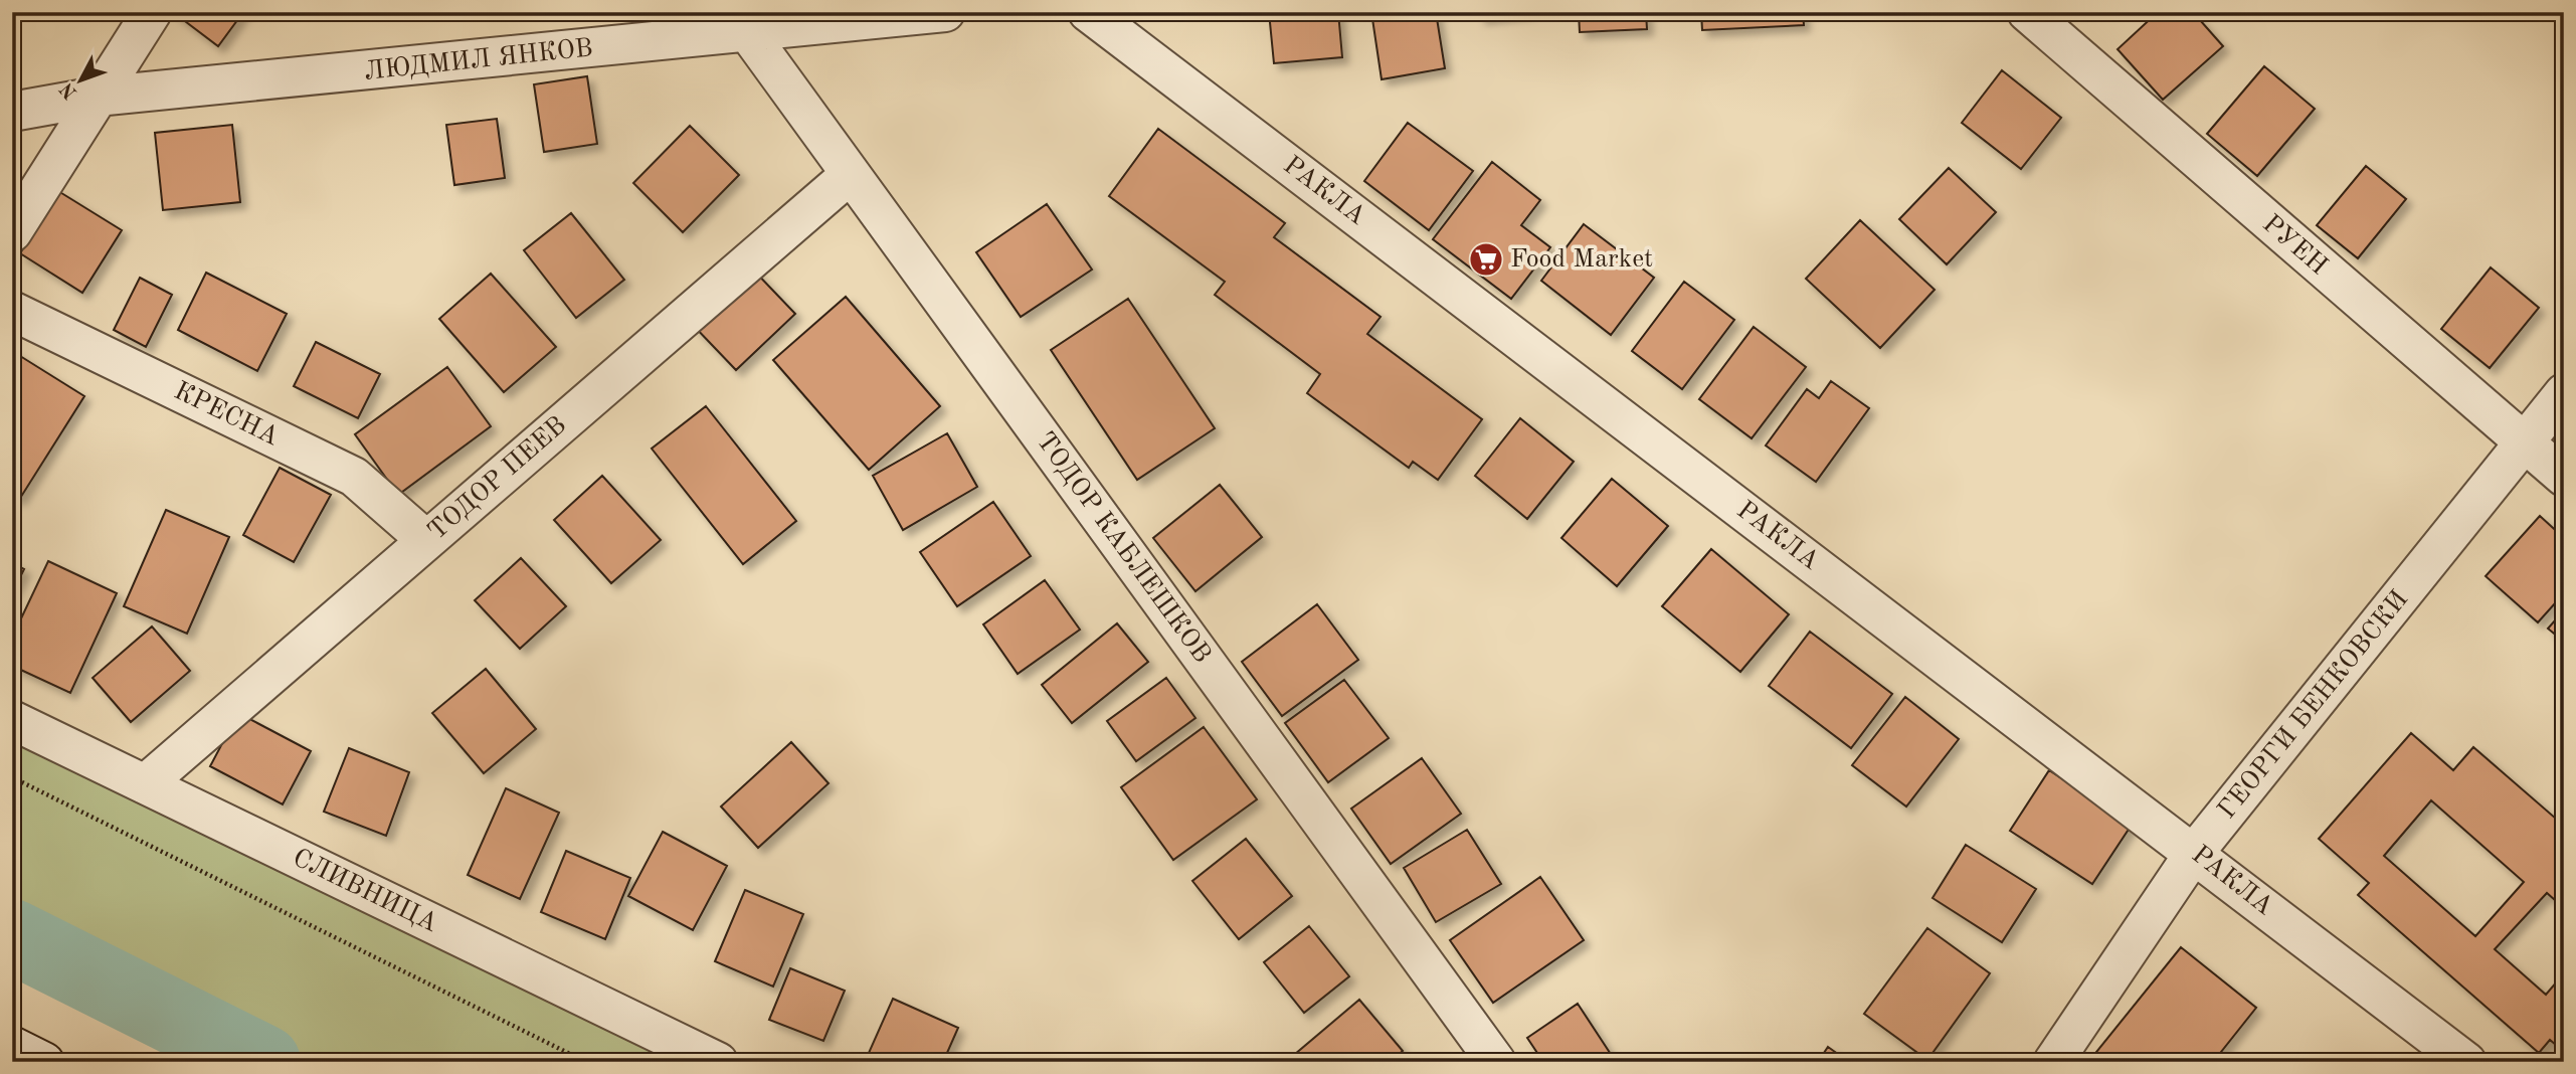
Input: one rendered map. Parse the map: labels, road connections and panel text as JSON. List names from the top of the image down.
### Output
{
  "streets": {
    "street": [
      "ЛЮДМИЛ ЯНКОВ",
      "РАКЛА",
      "РУЕН",
      "КРЕСНА",
      "ТОДОР ПЕЕВ",
      "ТОДОР КАБЛЕШКОВ",
      "ГЕОРГИ БЕНКОВСКИ",
      "СЛИВНИЦА"
    ]
  },
  "crossings": [
    ["ЛЮДМИЛ ЯНКОВ", "ТОДОР КАБЛЕШКОВ"],
    ["РАКЛА", "ГЕОРГИ БЕНКОВСКИ"],
    ["РУЕН", "ГЕОРГИ БЕНКОВСКИ"],
    ["КРЕСНА", "ТОДОР ПЕЕВ"],
    ["ТОДОР ПЕЕВ", "ТОДОР КАБЛЕШКОВ"],
    ["ТОДОР ПЕЕВ", "СЛИВНИЦА"]
  ],
  "places": {
    "supermarket": ["Food Market"]
  },
  "north": "bottom left"
}
